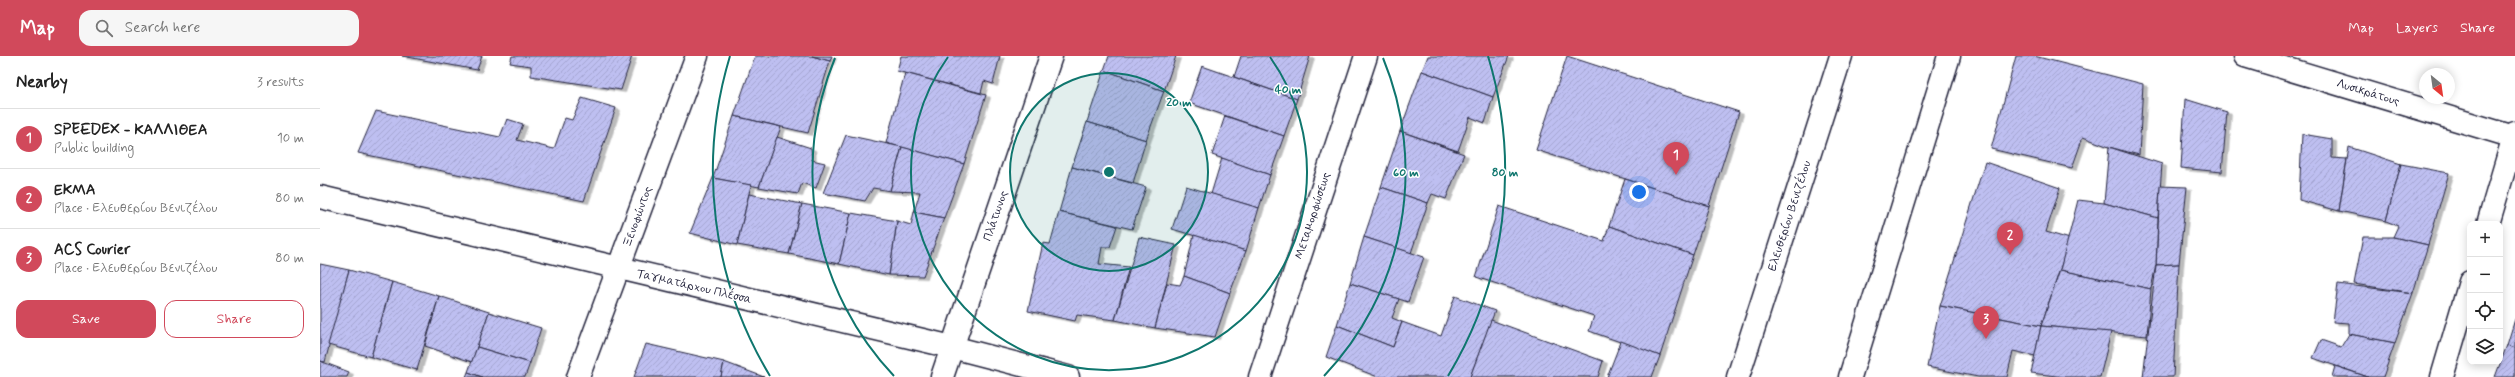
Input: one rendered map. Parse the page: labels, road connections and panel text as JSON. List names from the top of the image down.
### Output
{
  "streets": {
    "street": [
      "Λυσικράτους",
      "Πλάτωνος",
      "Μεταμορφώσεως",
      "Ελευθερίου Βενιζέλου",
      "Ξενοφώντος",
      "Ταγματάρχου Πλέσσα"
    ]
  },
  "crossings": [
    ["Πλάτωνος", "Ταγματάρχου Πλέσσα"],
    ["Ξενοφώντος", "Ταγματάρχου Πλέσσα"]
  ],
  "north": "bottom right",
  "page": {
    "header": "Map",
    "search": "Search here",
    "nav": ["Map", "Layers", "Share"],
    "heading": ["Nearby", "3 results"],
    "list": [
      {
        "mark": "1",
        "name": "SPEEDEX - ΚΑΛΛΙΘΕΑ",
        "note": "Public building",
        "value": "10 m"
      },
      {
        "mark": "2",
        "name": "ΕΚΜΑ",
        "note": "Place · Ελευθερίου Βενιζέλου",
        "value": "80 m"
      },
      {
        "mark": "3",
        "name": "ACS Courier",
        "note": "Place · Ελευθερίου Βενιζέλου",
        "value": "80 m"
      }
    ],
    "pins": ["1", "2", "3"],
    "map_buttons": ["+", "−"],
    "buttons": ["Save", "Share"]
  },
  "rings": [
    "40 m",
    "20 m",
    "60 m",
    "80 m"
  ]
}
